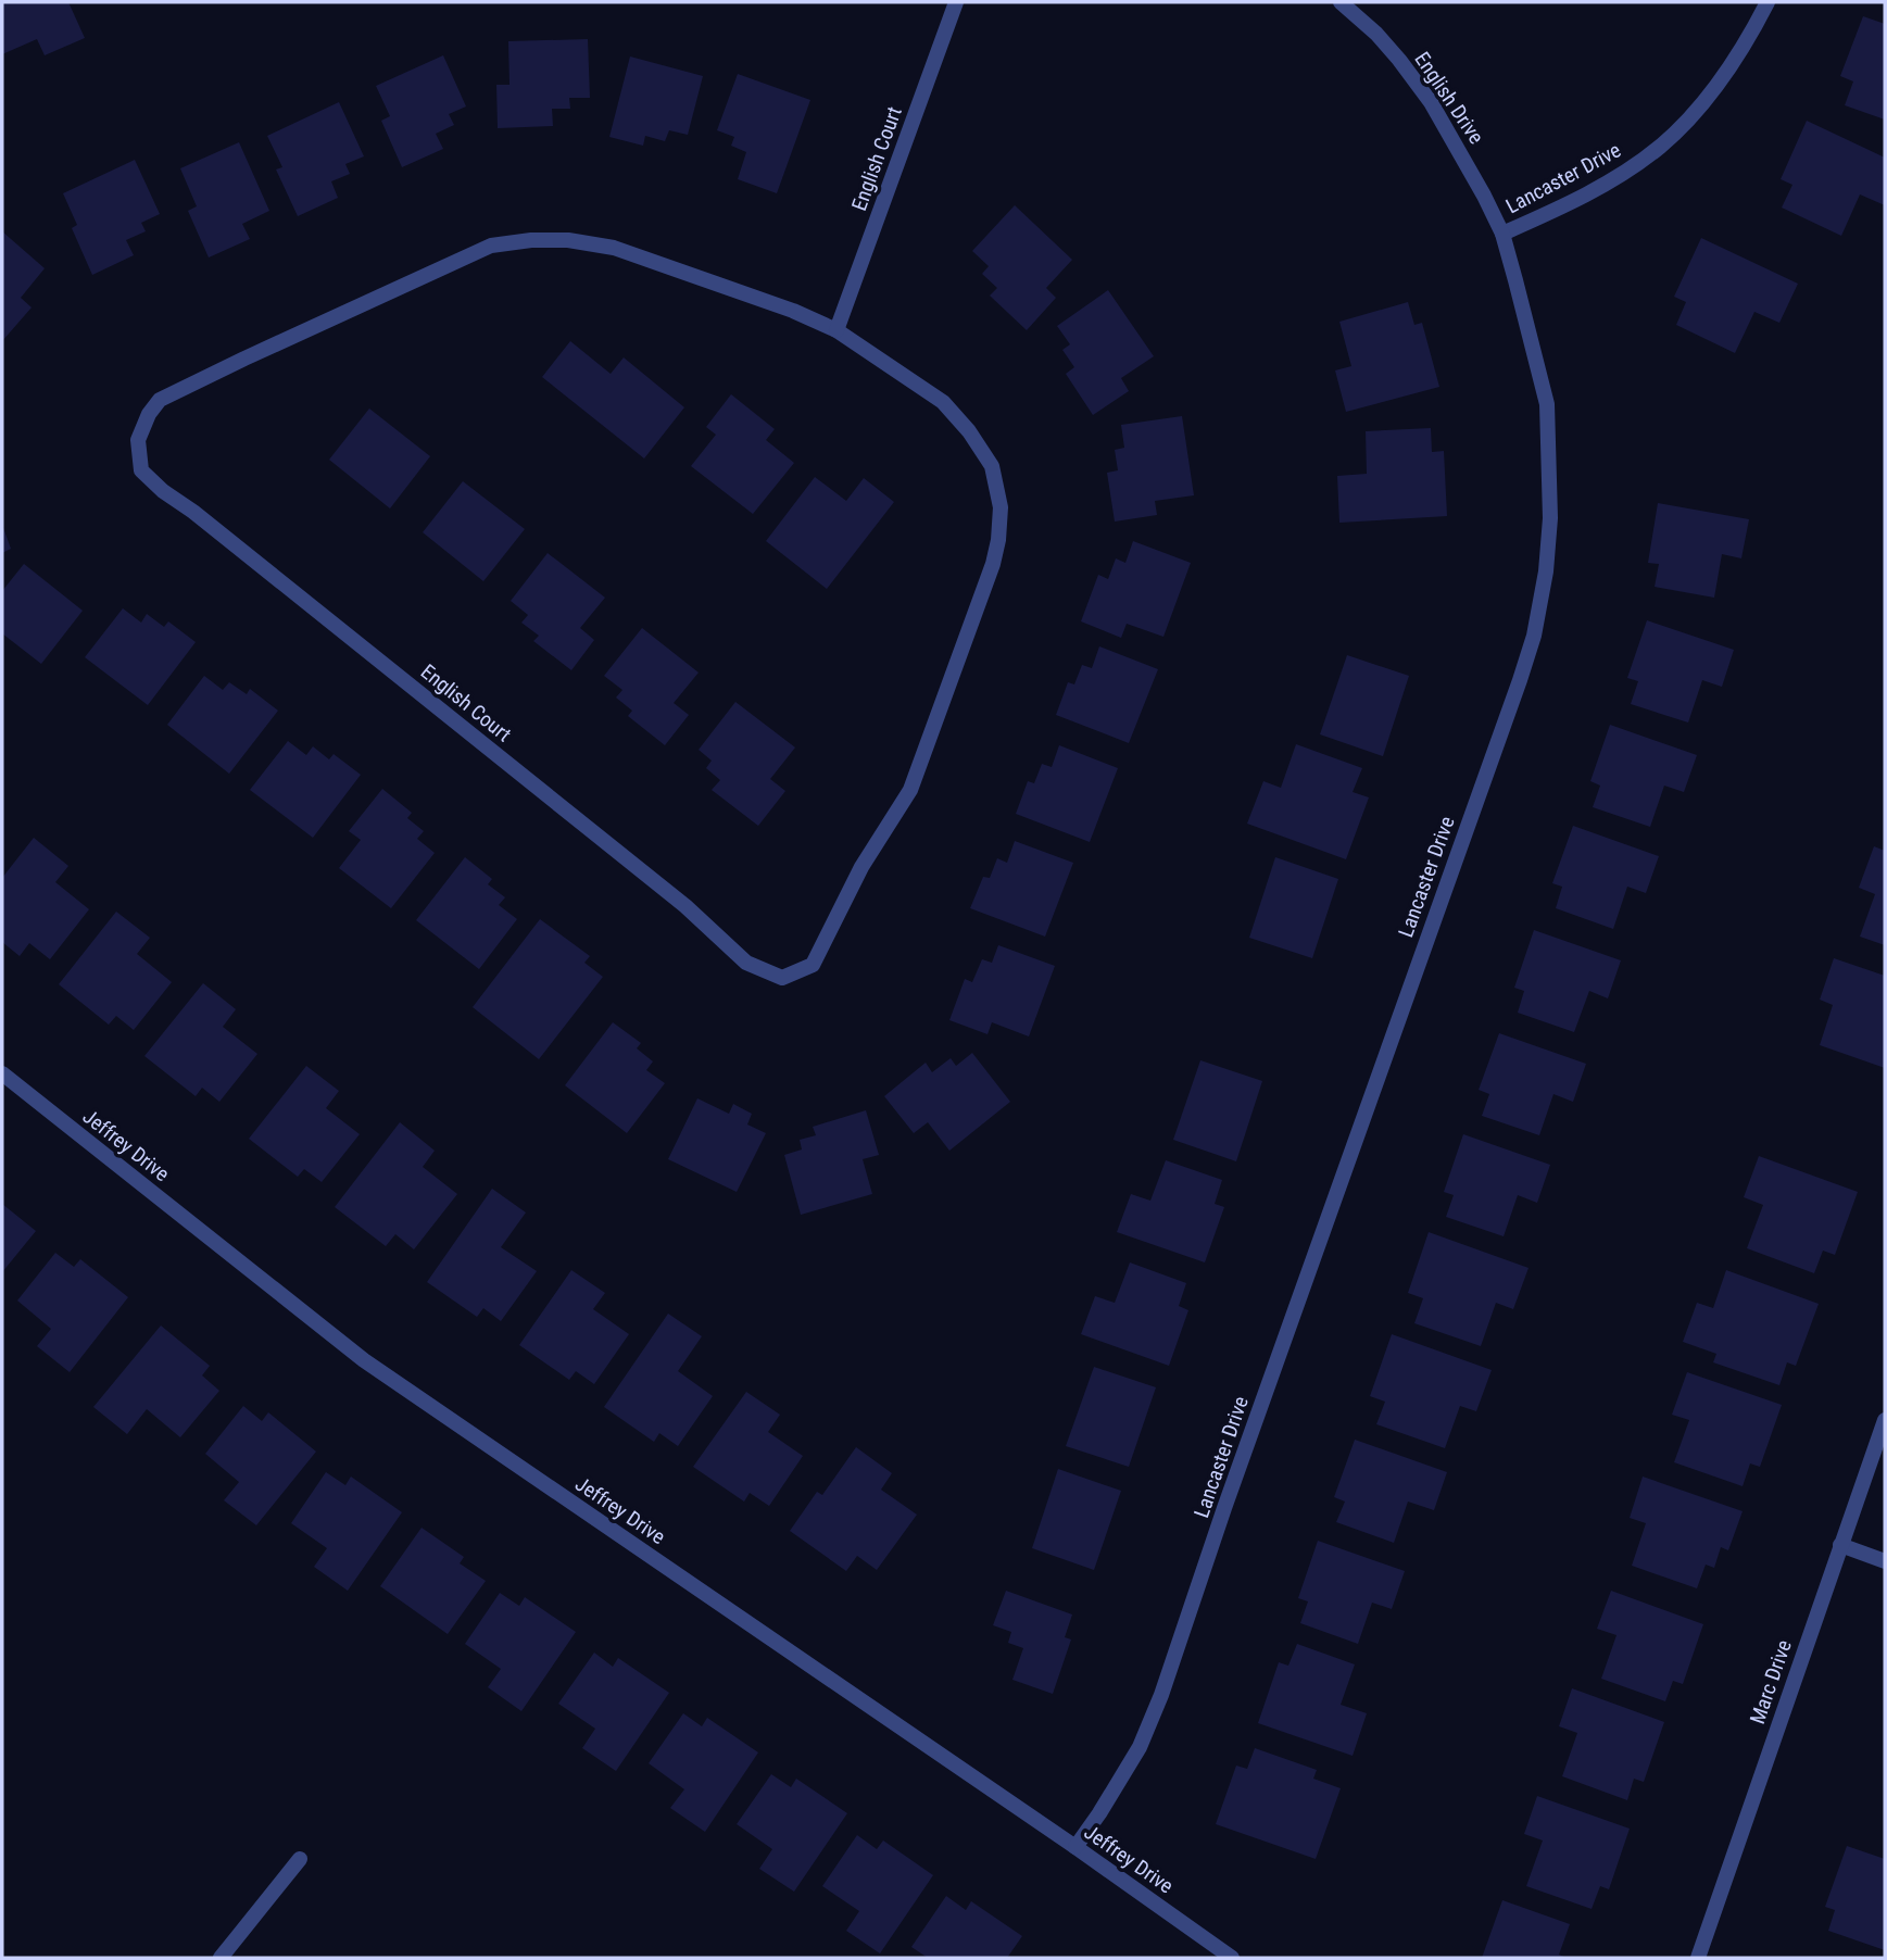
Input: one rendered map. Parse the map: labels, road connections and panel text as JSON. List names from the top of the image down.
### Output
{
  "streets": {
    "street": [
      "English Drive",
      "English Court",
      "Lancaster Drive",
      "Jeffrey Drive",
      "Marc Drive"
    ]
  },
  "crossings": [
    ["English Drive", "Lancaster Drive"],
    ["Lancaster Drive", "Jeffrey Drive"]
  ]
}
